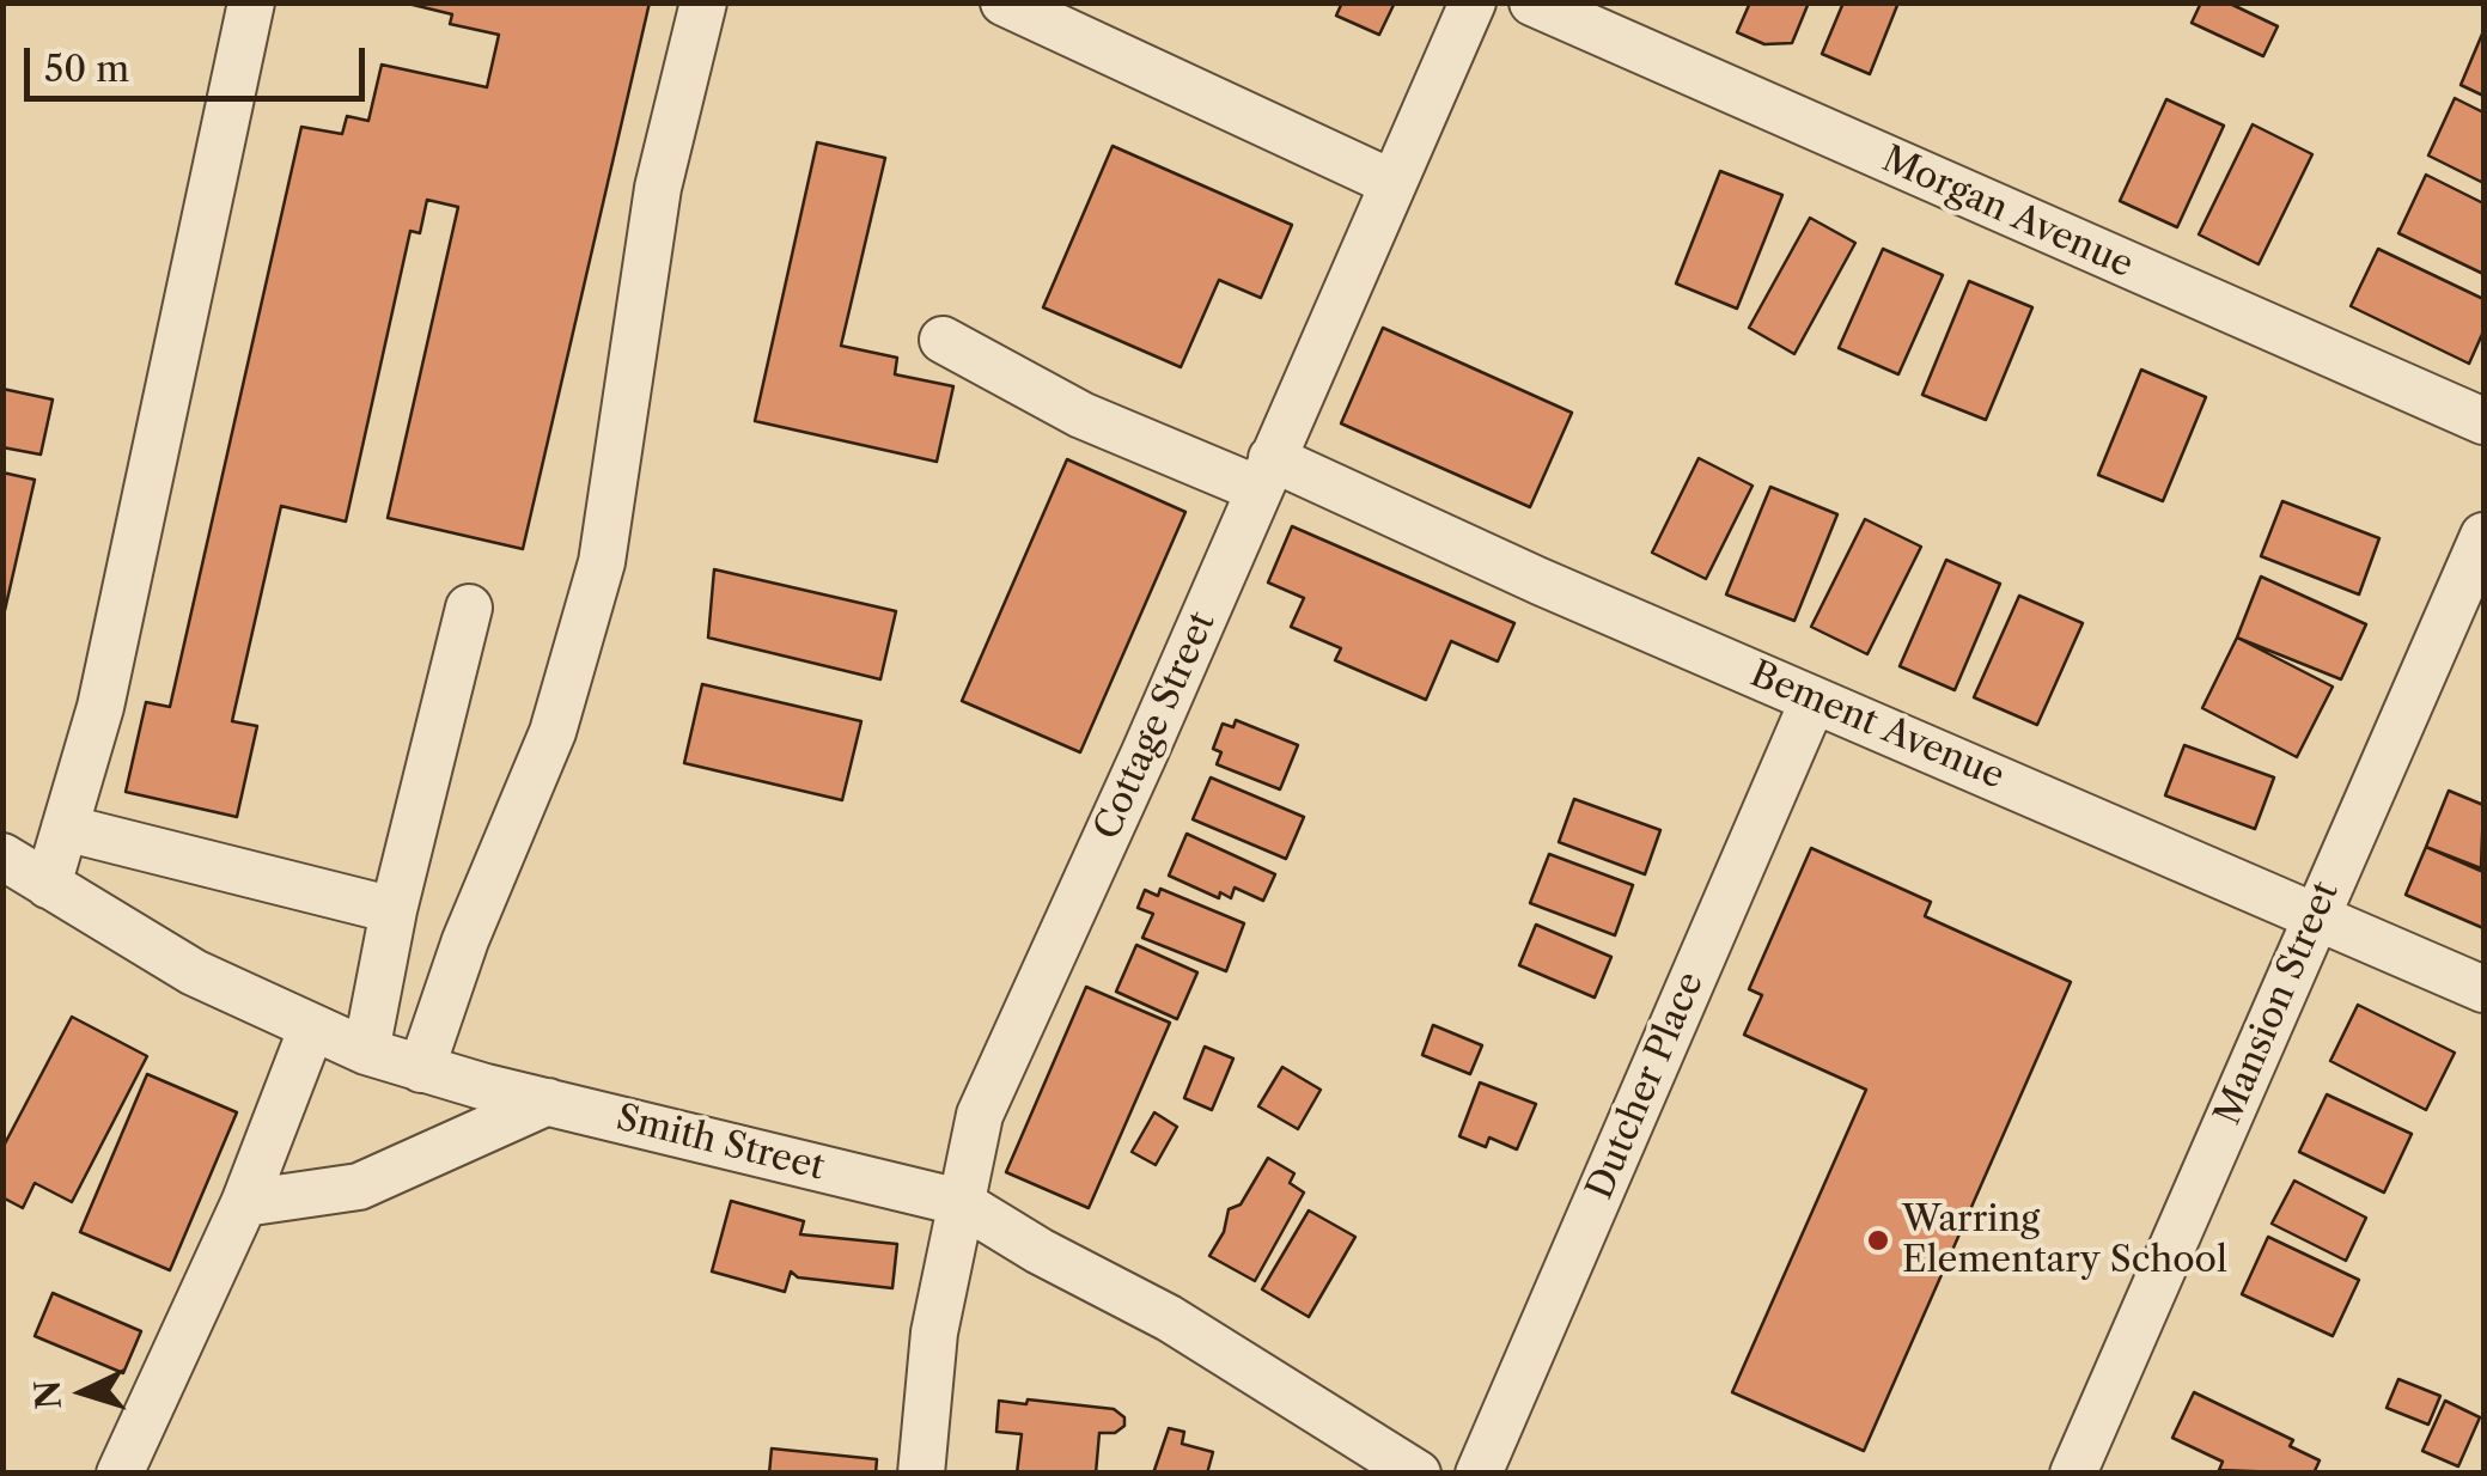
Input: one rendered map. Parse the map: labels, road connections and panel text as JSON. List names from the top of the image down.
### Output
{
  "streets": {
    "street": [
      "Morgan Avenue",
      "Cottage Street",
      "Bement Avenue",
      "Mansion Street",
      "Dutcher Place",
      "Smith Street"
    ]
  },
  "crossings": [
    ["Cottage Street", "Bement Avenue"],
    ["Cottage Street", "Smith Street"],
    ["Bement Avenue", "Mansion Street"],
    ["Bement Avenue", "Dutcher Place"]
  ],
  "places": ["Warring Elementary School"],
  "scale_bar": "50 m",
  "north": "left"
}
